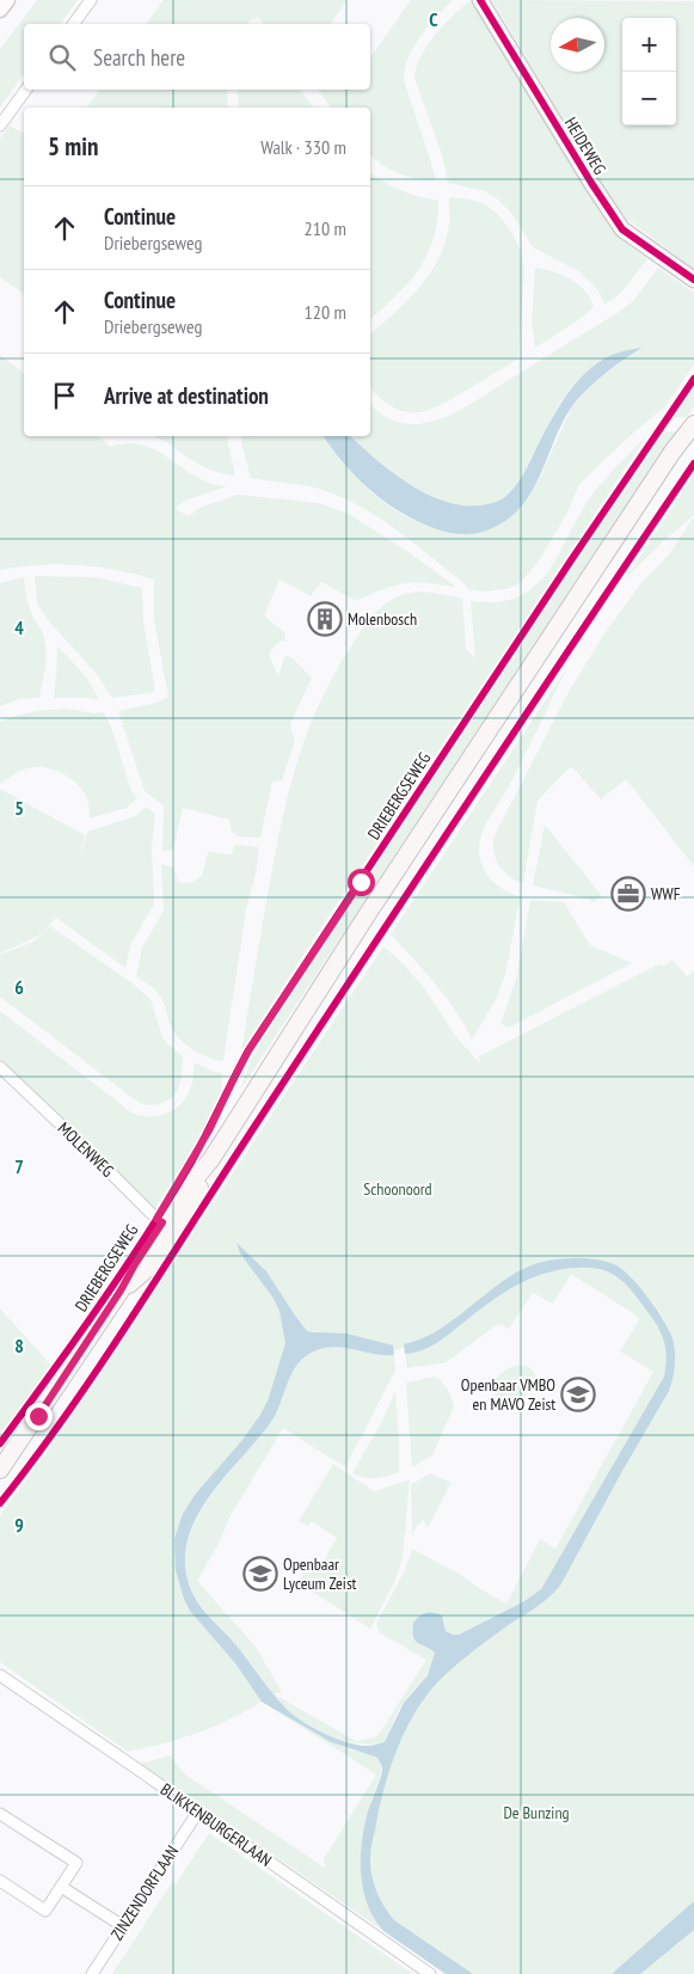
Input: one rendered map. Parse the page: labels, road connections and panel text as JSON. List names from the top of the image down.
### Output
{
  "streets": {
    "main road": ["DRIEBERGSEWEG"],
    "street": [
      "HEIDEWEG",
      "MOLENWEG",
      "BLIKKENBURGERLAAN",
      "ZINZENDORFLAAN"
    ]
  },
  "crossings": [
    ["DRIEBERGSEWEG", "MOLENWEG"],
    ["BLIKKENBURGERLAAN", "ZINZENDORFLAAN"]
  ],
  "parks": ["Schoonoord", "De Bunzing"],
  "places": {
    "building": ["Molenbosch"],
    "office": ["WWF"],
    "school or university": ["Openbaar VMBO en MAVO Zeist", "Openbaar Lyceum Zeist"]
  },
  "north": "left",
  "page": {
    "map_buttons": ["+", "−"],
    "search": "Search here",
    "heading": ["5 min", "Walk · 330 m"],
    "list": [
      ["Continue", "Driebergseweg", "210 m"],
      ["Continue", "Driebergseweg", "120 m"],
      "Arrive at destination"
    ]
  },
  "grid": {
    "columns": ["C"],
    "rows": [
      "4",
      "5",
      "6",
      "7",
      "8",
      "9"
    ]
  }
}
